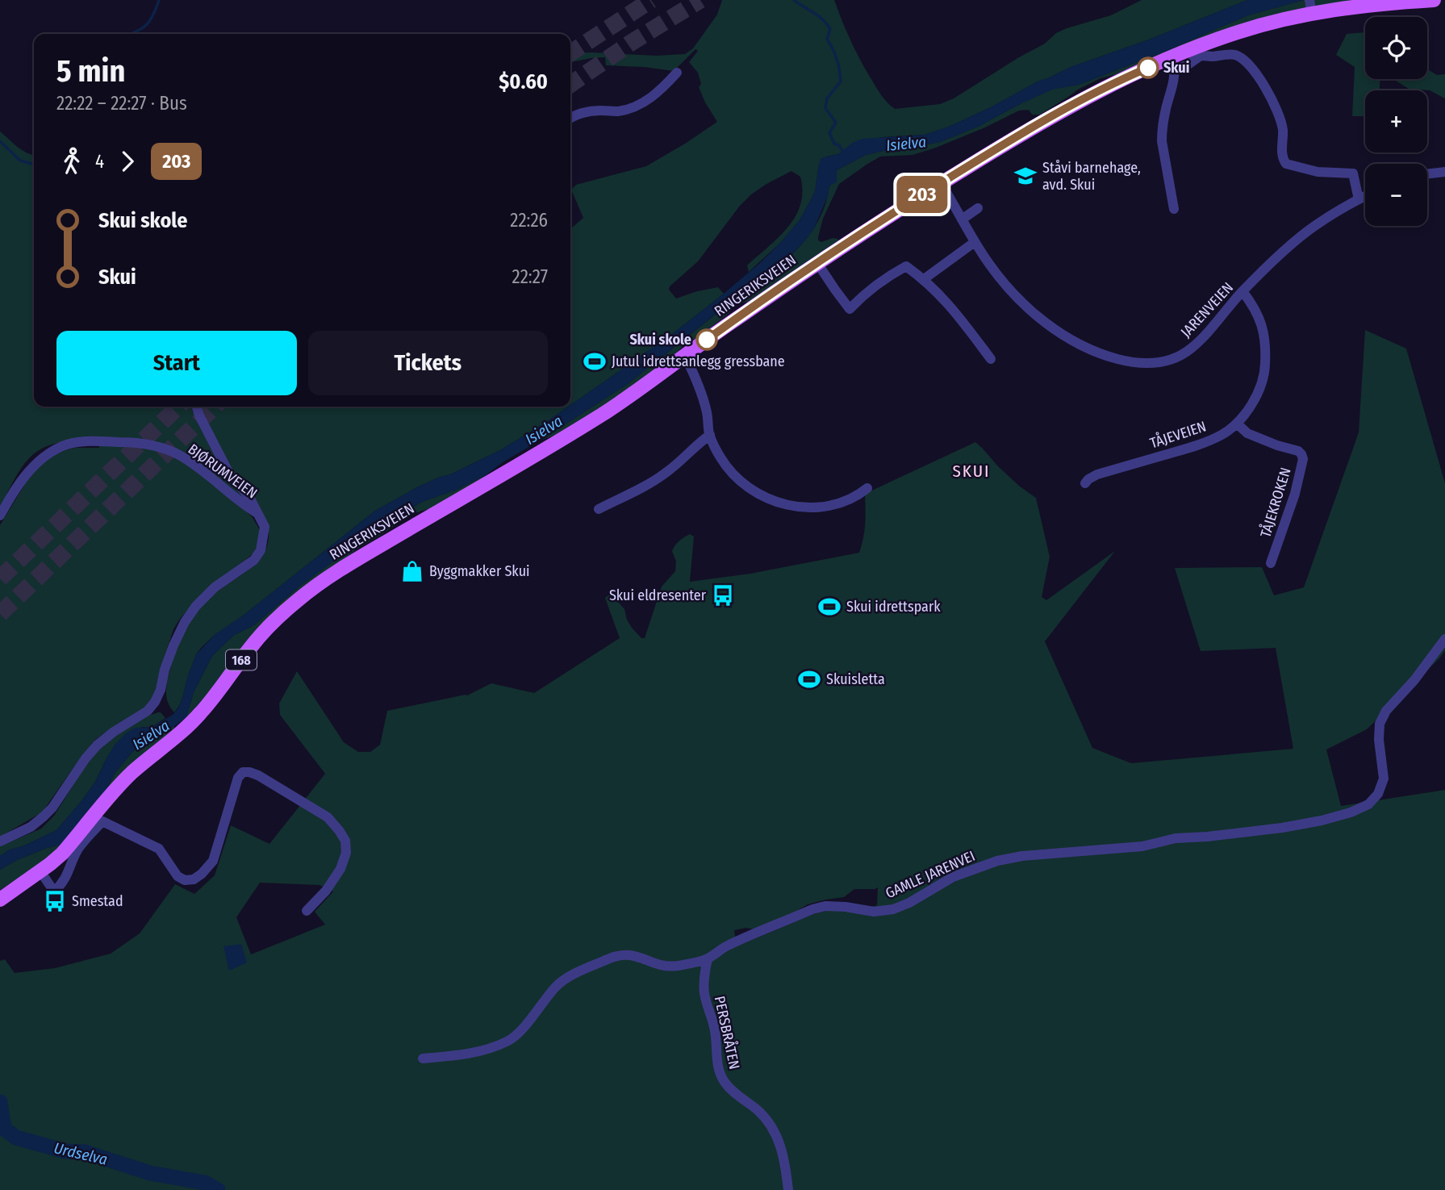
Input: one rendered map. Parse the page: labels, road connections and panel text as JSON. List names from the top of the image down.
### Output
{
  "streets": {
    "main road": ["RINGERIKSVEIEN", "168"],
    "street": [
      "JARENVEIEN",
      "TÅJEVEIEN",
      "BJØRUMVEIEN",
      "TÅJEKROKEN",
      "GAMLE JARENVEI",
      "PERSBRÅTEN"
    ]
  },
  "crossings": [
    ["RINGERIKSVEIEN", "JARENVEIEN"],
    ["JARENVEIEN", "TÅJEVEIEN"],
    ["TÅJEVEIEN", "TÅJEKROKEN"],
    ["GAMLE JARENVEI", "PERSBRÅTEN"]
  ],
  "districts": ["SKUI"],
  "water": ["Isielva", "Urdselva"],
  "places": {
    "other": ["Skui", "Skui skole"],
    "school or university": ["Ståvi barnehage, avd. Skui"],
    "sports": ["Jutul idrettsanlegg gressbane", "Skui idrettspark", "Skuisletta"],
    "shop": ["Byggmakker Skui"],
    "bus stop": ["Skui eldresenter", "Smestad"]
  },
  "lines": ["bus line 203"],
  "page": {
    "on_map": "203",
    "map_buttons": ["+", "−"],
    "heading": ["5 min", "22:22 – 22:27 · Bus", "$0.60"],
    "legs": ["4", "203"],
    "list": [
      {
        "name": "Skui skole",
        "value": "22:26"
      },
      {
        "name": "Skui",
        "value": "22:27"
      }
    ],
    "buttons": ["Start", "Tickets"]
  }
}
